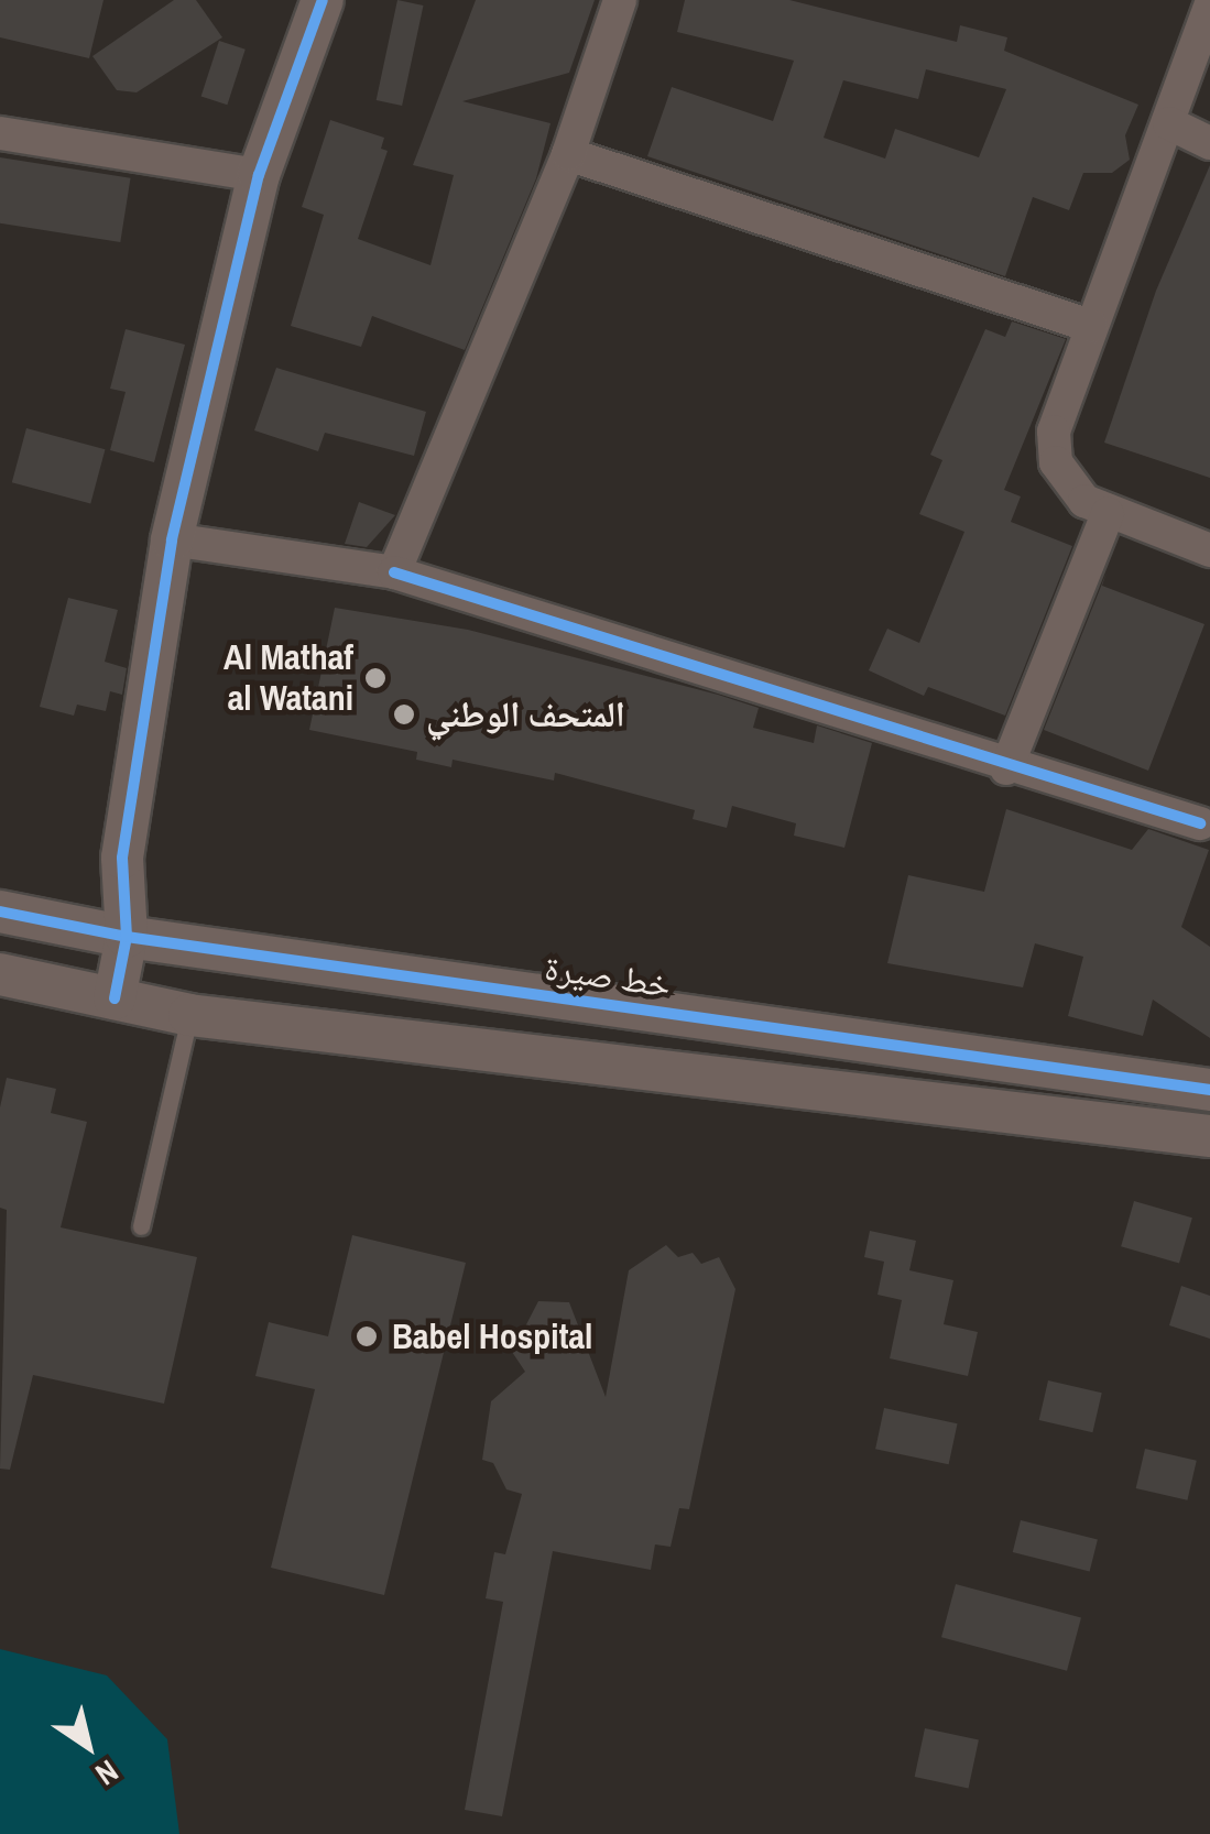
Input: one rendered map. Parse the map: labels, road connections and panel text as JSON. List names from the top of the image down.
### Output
{
  "streets": {
    "street": ["خط صيرة"]
  },
  "places": ["Al Mathaf al Watani", "المتحف الوطني", "Babel Hospital"],
  "north": "bottom right"
}
